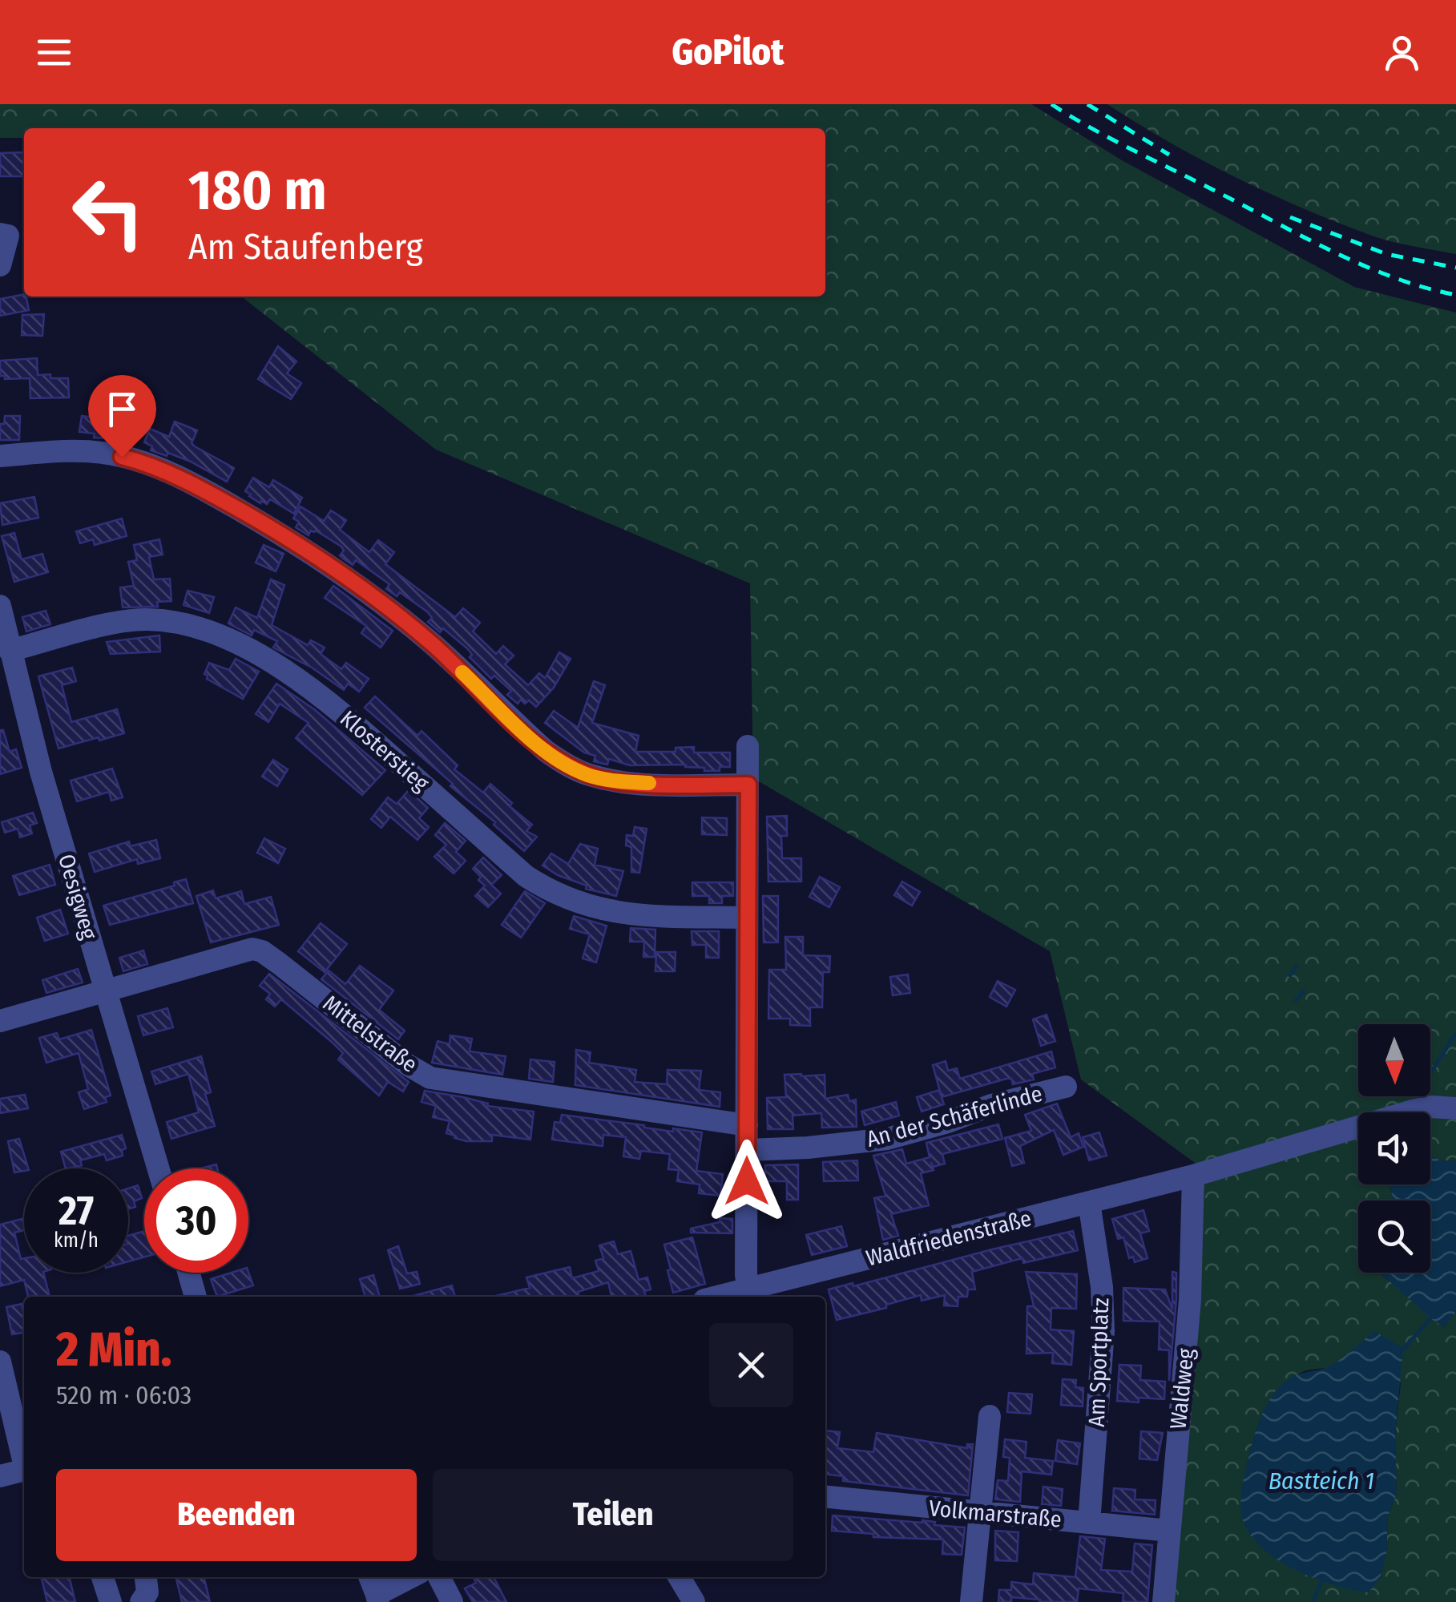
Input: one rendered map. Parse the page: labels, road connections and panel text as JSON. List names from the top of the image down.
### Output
{
  "streets": {
    "street": [
      "Klosterstieg",
      "Oesigweg",
      "Mittelstraße",
      "An der Schäferlinde",
      "Waldfriedenstraße",
      "Am Sportplatz",
      "Waldweg",
      "Volkmarstraße"
    ]
  },
  "crossings": [
    ["Klosterstieg", "Oesigweg"],
    ["Oesigweg", "Mittelstraße"],
    ["Waldfriedenstraße", "Am Sportplatz"],
    ["Waldfriedenstraße", "Waldweg"],
    ["Am Sportplatz", "Volkmarstraße"],
    ["Waldweg", "Volkmarstraße"]
  ],
  "water": ["Bastteich 1"],
  "north": "bottom",
  "page": {
    "header": "GoPilot",
    "turn": ["180 m", "Am Staufenberg"],
    "speed": "27 km/h",
    "limit": "30",
    "heading": ["2 Min.", "520 m · 06:03"],
    "buttons": ["Beenden", "Teilen"]
  }
}
